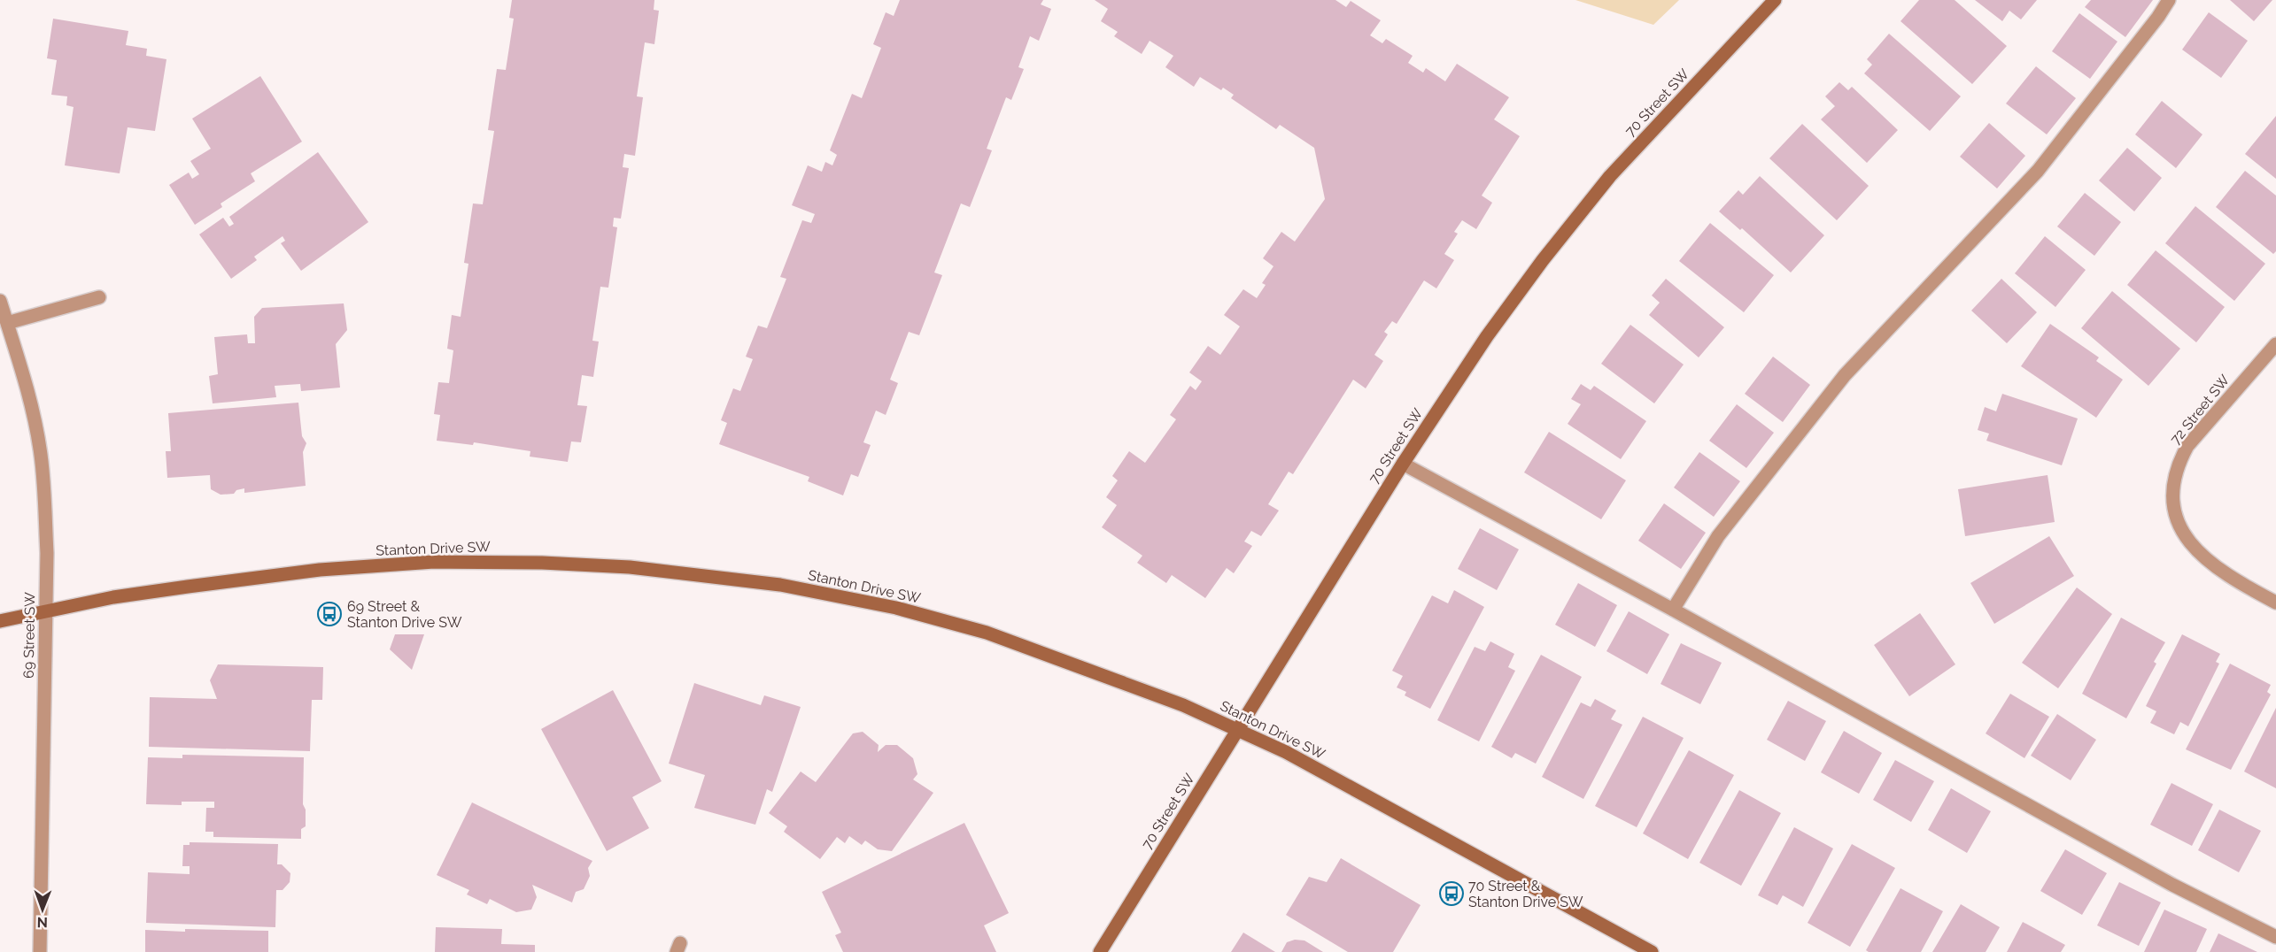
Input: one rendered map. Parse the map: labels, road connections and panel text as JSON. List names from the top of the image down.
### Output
{
  "streets": {
    "street": [
      "70 Street SW",
      "72 Street SW",
      "Stanton Drive SW",
      "69 Street SW"
    ]
  },
  "crossings": [
    ["70 Street SW", "Stanton Drive SW"],
    ["Stanton Drive SW", "69 Street SW"]
  ],
  "places": {
    "bus stop": ["69 Street & Stanton Drive SW", "70 Street & Stanton Drive SW"]
  },
  "north": "bottom"
}
